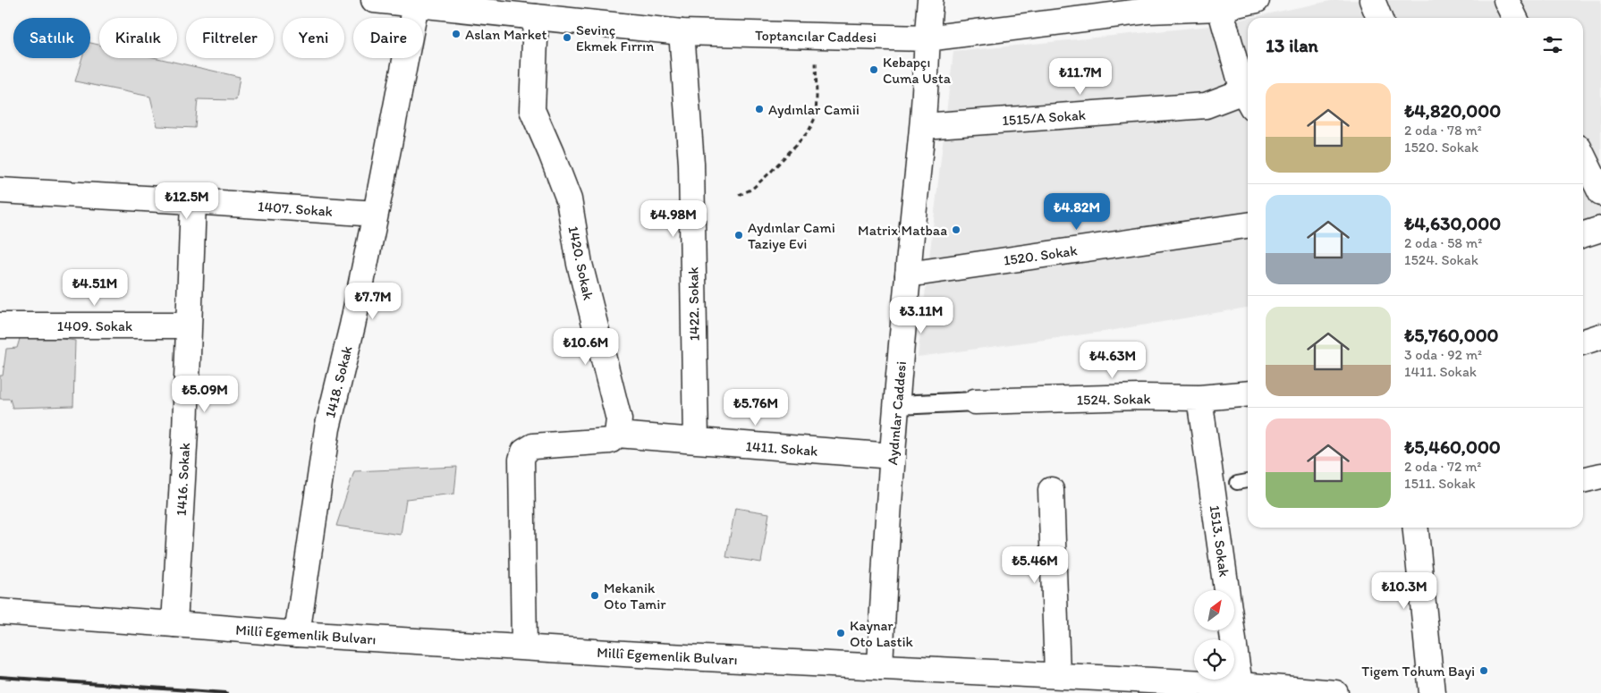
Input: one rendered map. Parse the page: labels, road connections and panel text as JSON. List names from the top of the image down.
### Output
{
  "streets": {
    "street": [
      "Toptancılar Caddesi",
      "1515/A Sokak",
      "1407. Sokak",
      "1520. Sokak",
      "1420. Sokak",
      "1422. Sokak",
      "1409. Sokak",
      "1418. Sokak",
      "1524. Sokak",
      "Aydınlar Caddesi",
      "1411. Sokak",
      "1416. Sokak",
      "1513. Sokak",
      "Millî Egemenlik Bulvarı"
    ]
  },
  "crossings": [
    ["Toptancılar Caddesi", "1420. Sokak"],
    ["Toptancılar Caddesi", "1422. Sokak"],
    ["Toptancılar Caddesi", "1418. Sokak"],
    ["Toptancılar Caddesi", "Aydınlar Caddesi"],
    ["1515/A Sokak", "Aydınlar Caddesi"],
    ["1407. Sokak", "1418. Sokak"],
    ["1407. Sokak", "1416. Sokak"],
    ["1520. Sokak", "Aydınlar Caddesi"],
    ["1420. Sokak", "1411. Sokak"],
    ["1422. Sokak", "1411. Sokak"],
    ["1409. Sokak", "1416. Sokak"],
    ["1418. Sokak", "Millî Egemenlik Bulvarı"],
    ["1524. Sokak", "1513. Sokak"],
    ["Aydınlar Caddesi", "1411. Sokak"],
    ["Aydınlar Caddesi", "Millî Egemenlik Bulvarı"],
    ["1416. Sokak", "Millî Egemenlik Bulvarı"],
    ["1513. Sokak", "Millî Egemenlik Bulvarı"]
  ],
  "places": [
    "Aslan Market",
    "Sevinç Ekmek Fırrın",
    "Kebapçı Cuma Usta",
    "Aydınlar Camii",
    "Matrix Matbaa",
    "Aydınlar Cami Taziye Evi",
    "Mekanik Oto Tamir",
    "Kaynar Oto Lastik",
    "Tigem Tohum Bayi"
  ],
  "north": "top right",
  "page": {
    "chip": [
      "Satılık",
      "Kiralık",
      "Filtreler",
      "Yeni",
      "Daire"
    ],
    "heading": "13 ilan",
    "price": [
      "₺11.7M",
      "₺12.5M",
      "₺4.82M",
      "₺4.98M",
      "₺4.51M",
      "₺7.7M",
      "₺3.11M",
      "₺10.6M",
      "₺4.63M",
      "₺5.09M",
      "₺5.76M",
      "₺5.46M",
      "₺10.3M"
    ],
    "list": [
      {
        "name": "₺4,820,000",
        "note": "2 oda · 78 m² · 1520. Sokak"
      },
      {
        "name": "₺4,630,000",
        "note": "2 oda · 58 m² · 1524. Sokak"
      },
      {
        "name": "₺5,760,000",
        "note": "3 oda · 92 m² · 1411. Sokak"
      },
      {
        "name": "₺5,460,000",
        "note": "2 oda · 72 m² · 1511. Sokak"
      }
    ]
  }
}
